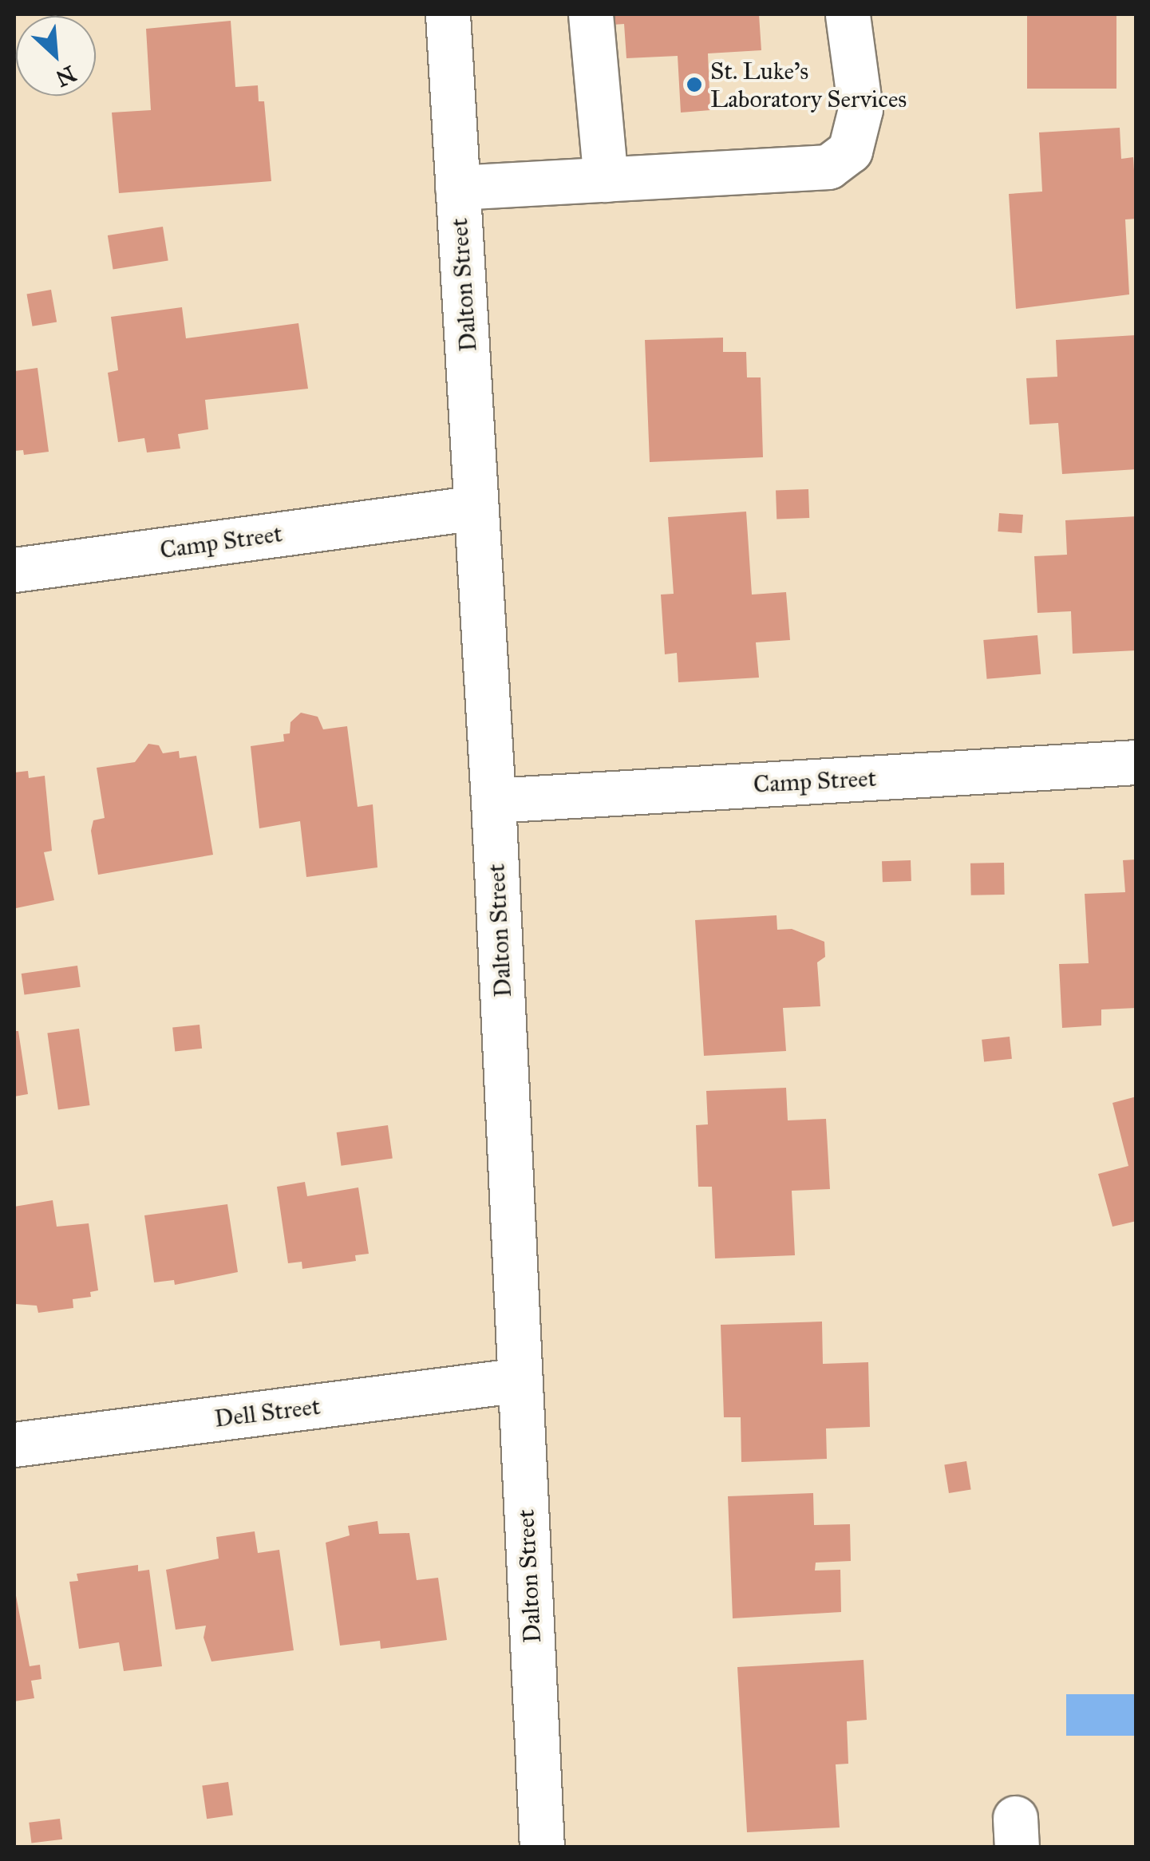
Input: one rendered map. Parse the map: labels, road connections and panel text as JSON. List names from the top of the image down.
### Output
{
  "streets": {
    "main road": ["Dalton Street", "Camp Street", "Dell Street"]
  },
  "crossings": [
    ["Dalton Street", "Camp Street"],
    ["Dalton Street", "Dell Street"]
  ],
  "places": ["St. Luke's Laboratory Services"],
  "north": "bottom right"
}
